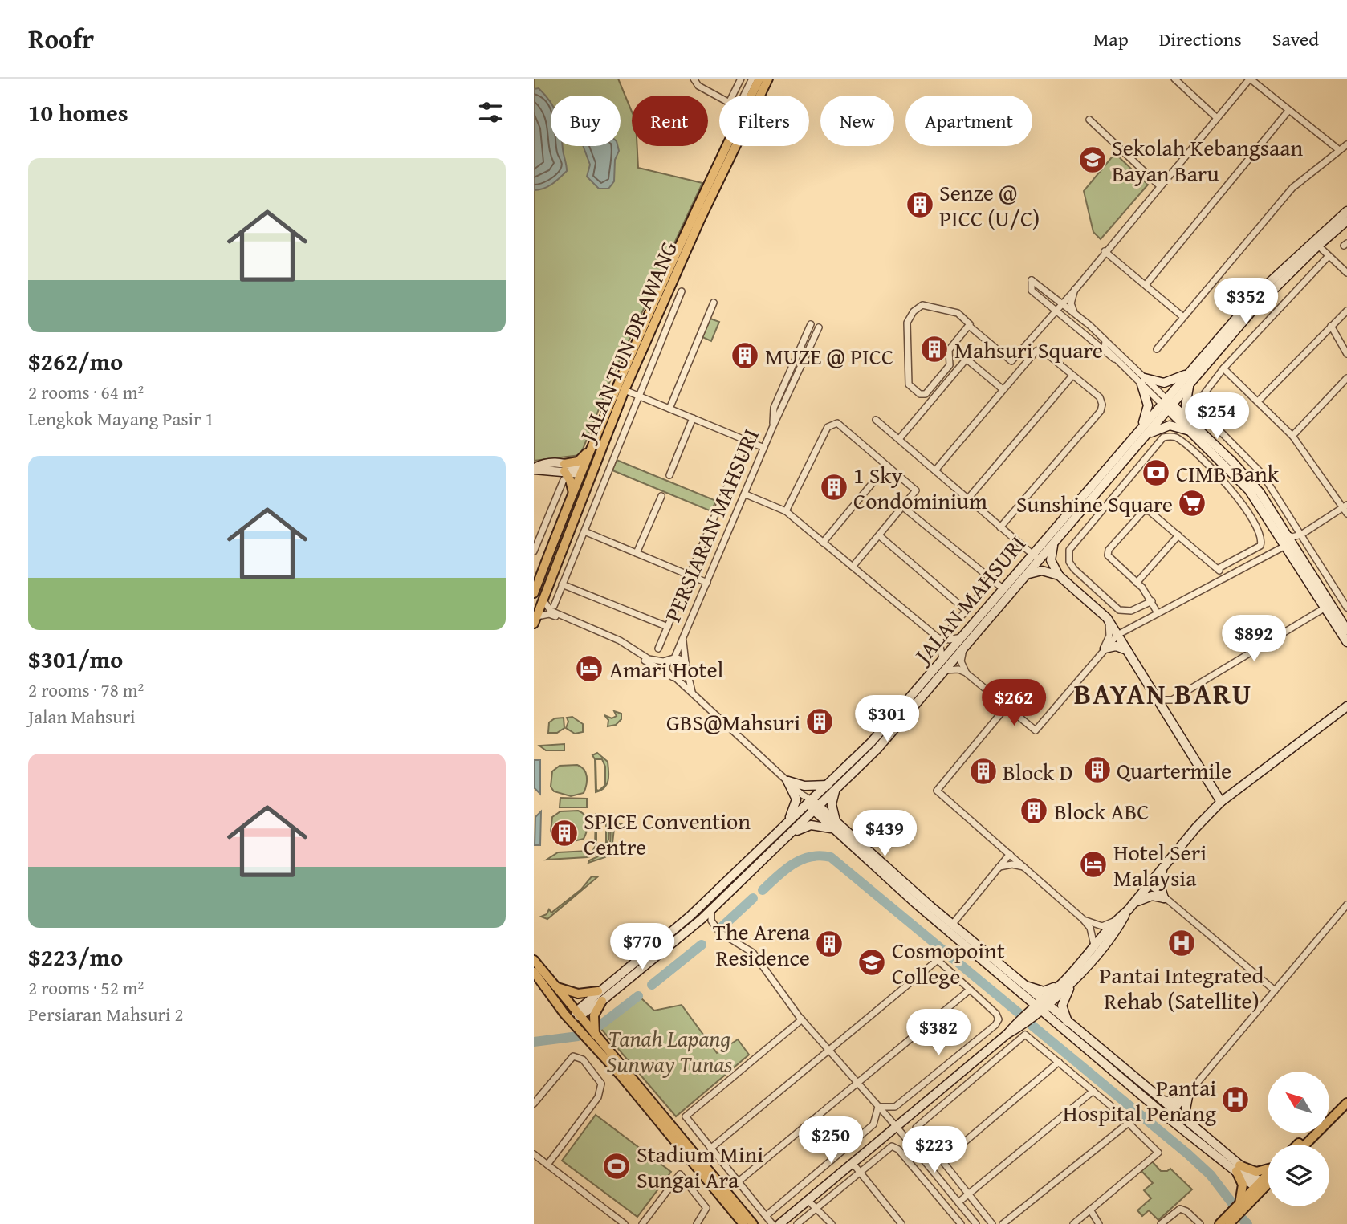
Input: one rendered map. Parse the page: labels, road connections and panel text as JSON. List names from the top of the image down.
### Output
{
  "streets": {
    "main road": ["JALAN TUN DR AWANG"],
    "street": ["PERSIARAN MAHSURI", "JALAN MAHSURI"]
  },
  "districts": ["BAYAN BARU"],
  "parks": ["Tanah Lapang Sunway Tunas"],
  "places": {
    "school or university": ["Sekolah Kebangsaan Bayan Baru", "Cosmopoint College"],
    "building": [
      "Senze @ PICC (U/C)",
      "Mahsuri Square",
      "MUZE @ PICC",
      "1 Sky Condominium",
      "GBS@Mahsuri",
      "Quartermile",
      "Block D",
      "Block ABC",
      "SPICE Convention Centre",
      "The Arena Residence"
    ],
    "bank": ["CIMB Bank"],
    "supermarket": ["Sunshine Square"],
    "hotel": ["Amari Hotel", "Hotel Seri Malaysia"],
    "hospital": ["Pantai Integrated Rehab (Satellite)", "Pantai Hospital Penang"],
    "sports": ["Stadium Mini Sungai Ara"]
  },
  "north": "top left",
  "page": {
    "header": "Roofr",
    "nav": ["Map", "Directions", "Saved"],
    "heading": "10 homes",
    "chip": [
      "Buy",
      "Rent",
      "Filters",
      "New",
      "Apartment"
    ],
    "list": [
      {
        "name": "$262/mo",
        "note": "2 rooms · 64 m² · Lengkok Mayang Pasir 1"
      },
      {
        "name": "$301/mo",
        "note": "2 rooms · 78 m² · Jalan Mahsuri"
      },
      {
        "name": "$223/mo",
        "note": "2 rooms · 52 m² · Persiaran Mahsuri 2"
      }
    ],
    "price": [
      "$352",
      "$254",
      "$892",
      "$262",
      "$301",
      "$439",
      "$770",
      "$382",
      "$250",
      "$223"
    ]
  }
}
